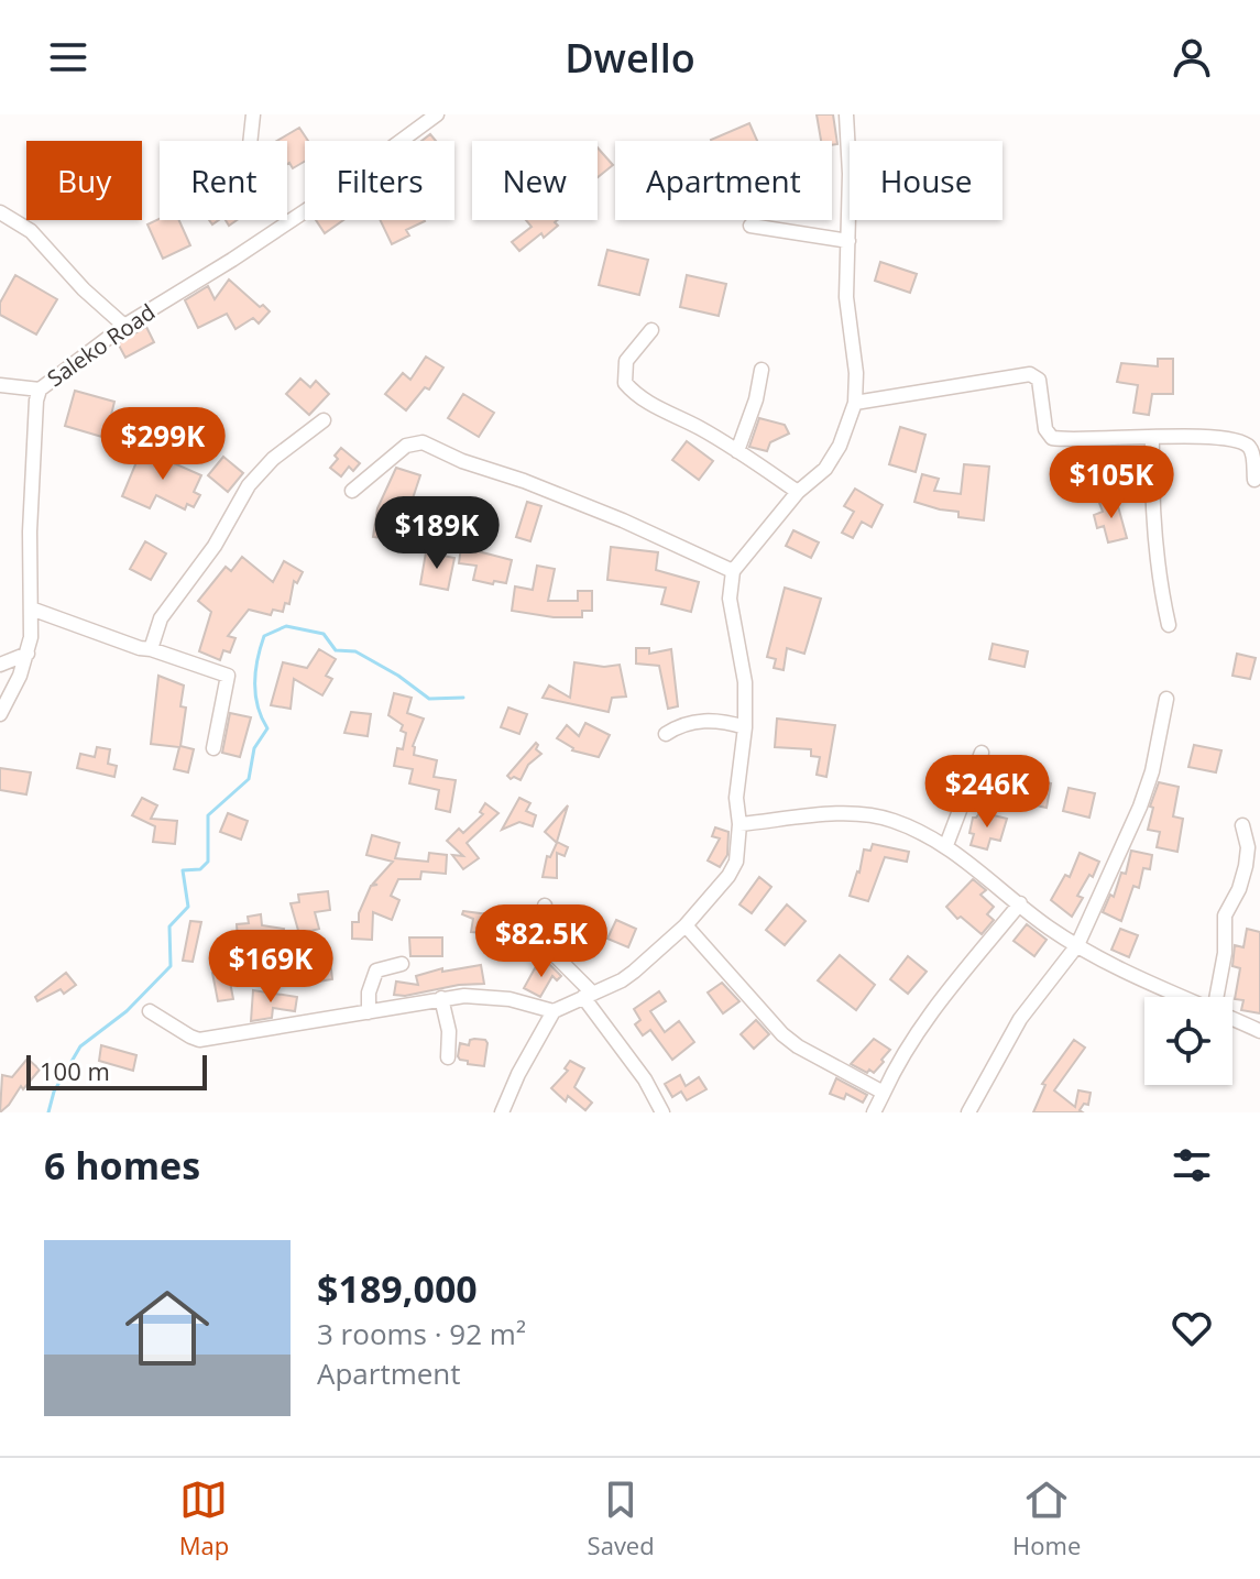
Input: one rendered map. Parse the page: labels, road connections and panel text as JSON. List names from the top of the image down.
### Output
{
  "streets": {
    "street": ["Saleko Road"]
  },
  "scale_bar": "100 m",
  "page": {
    "header": "Dwello",
    "chip": [
      "Buy",
      "Rent",
      "Filters",
      "New",
      "Apartment",
      "House"
    ],
    "price": [
      "$299K",
      "$105K",
      "$189K",
      "$246K",
      "$82.5K",
      "$169K"
    ],
    "scale": "100 m",
    "heading": "6 homes",
    "list": [
      {
        "name": "$189,000",
        "note": "3 rooms · 92 m² · Apartment"
      }
    ],
    "tabs": ["Map", "Saved", "Home"]
  }
}
